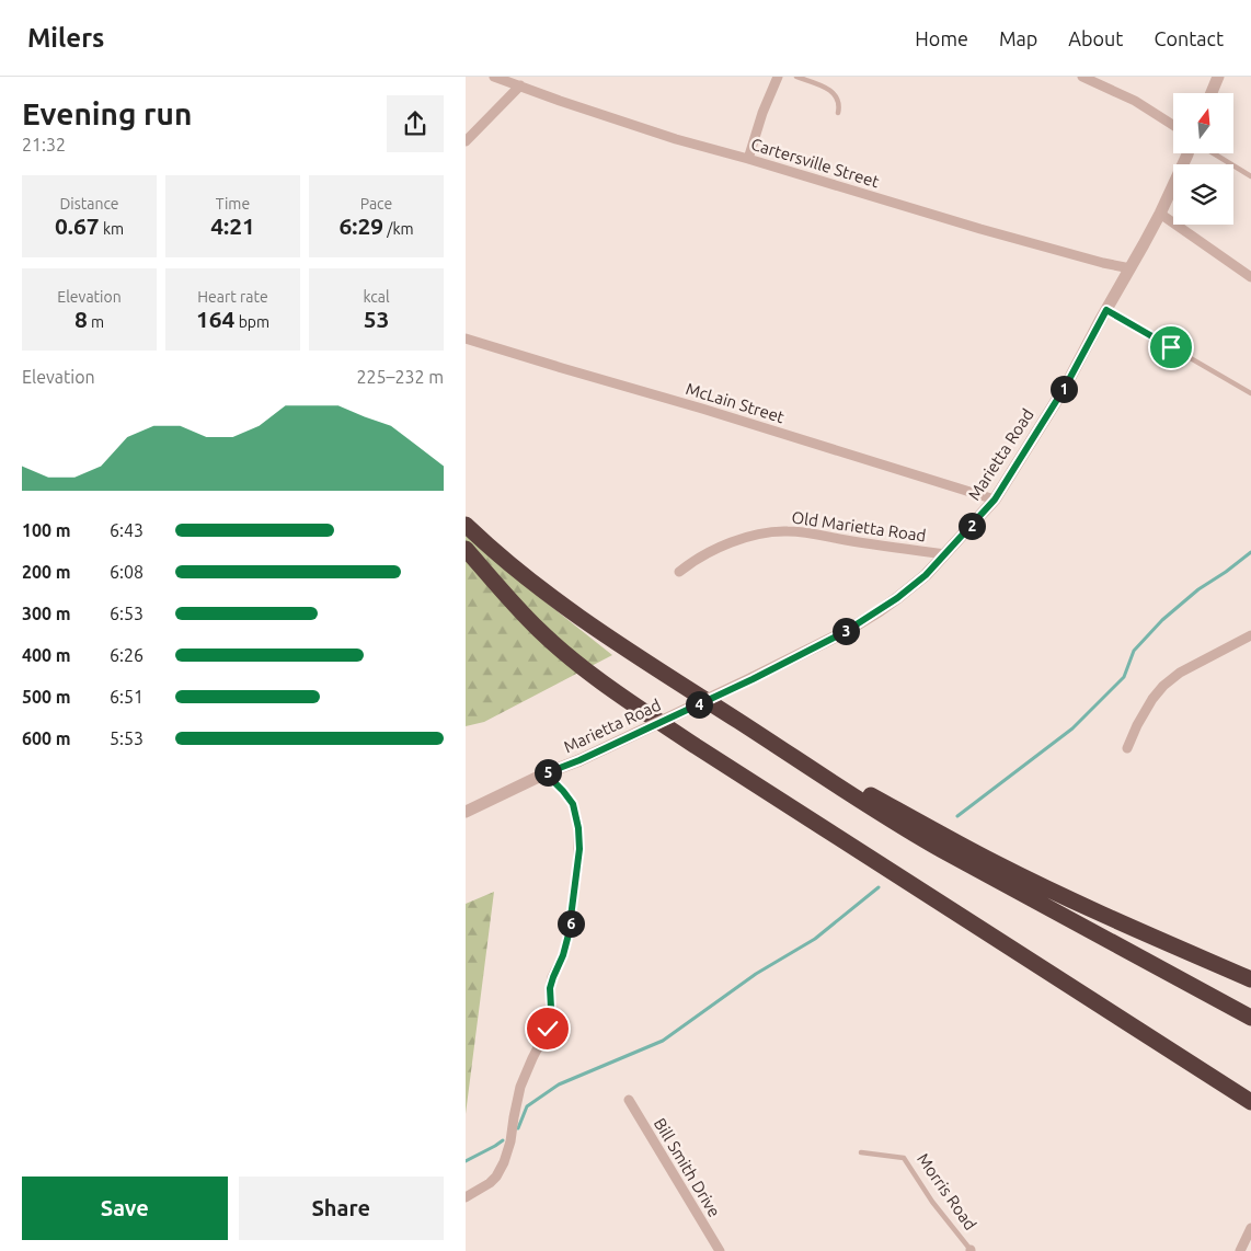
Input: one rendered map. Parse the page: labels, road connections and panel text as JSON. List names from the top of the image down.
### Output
{
  "streets": {
    "street": [
      "Cartersville Street",
      "McLain Street",
      "Marietta Road",
      "Old Marietta Road",
      "Bill Smith Drive"
    ],
    "lane": ["Morris Road"]
  },
  "crossings": [
    ["Cartersville Street", "Marietta Road"],
    ["McLain Street", "Marietta Road"],
    ["Marietta Road", "Old Marietta Road"]
  ],
  "north": "top",
  "page": {
    "header": "Milers",
    "nav": [
      "Home",
      "Map",
      "About",
      "Contact"
    ],
    "heading": ["Evening run", "21:32"],
    "stats": [
      ["Distance", "0.67 km"],
      ["Time", "4:21"],
      ["Pace", "6:29 /km"],
      ["Elevation", "8 m"],
      ["Heart rate", "164 bpm"],
      ["kcal", "53"]
    ],
    "chart": ["Elevation", "225–232 m"],
    "pins": [
      "1",
      "2",
      "3",
      "4",
      "5",
      "6"
    ],
    "list": [
      {
        "name": "100 m",
        "note": "6:43"
      },
      {
        "name": "200 m",
        "note": "6:08"
      },
      {
        "name": "300 m",
        "note": "6:53"
      },
      {
        "name": "400 m",
        "note": "6:26"
      },
      {
        "name": "500 m",
        "note": "6:51"
      },
      {
        "name": "600 m",
        "note": "5:53"
      }
    ],
    "buttons": ["Save", "Share"]
  }
}
